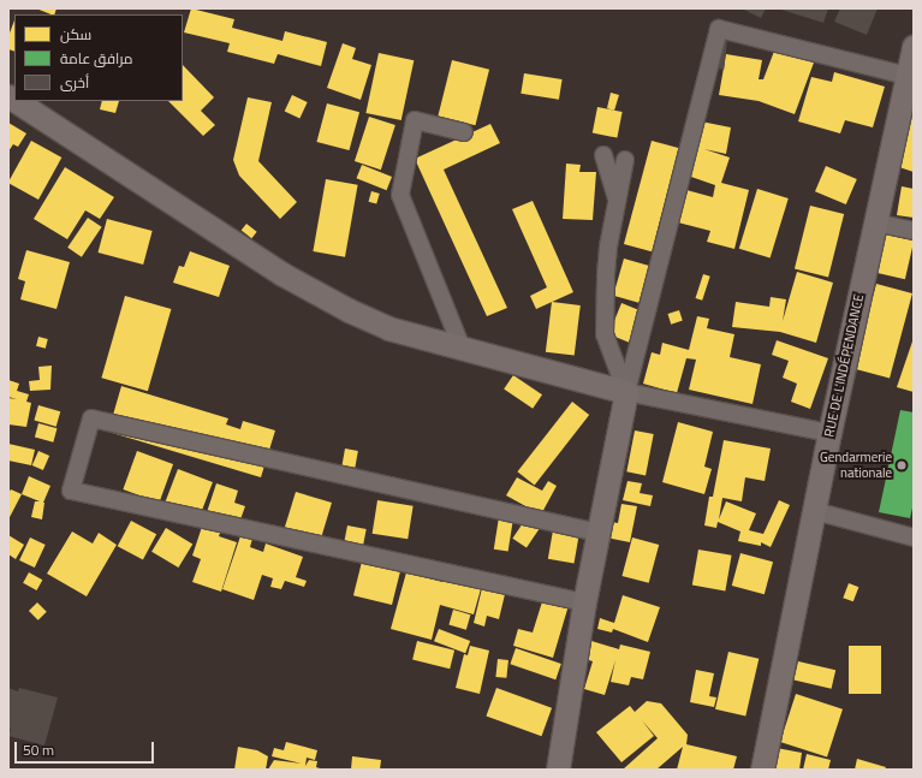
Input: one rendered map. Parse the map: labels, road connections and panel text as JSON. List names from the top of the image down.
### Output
{
  "streets": {
    "main road": ["RUE DE L'INDÉPENDANCE"]
  },
  "places": ["Gendarmerie nationale"],
  "legend": ["سكن", "مرافق عامة", "أخرى"],
  "scale_bar": "50 m"
}
